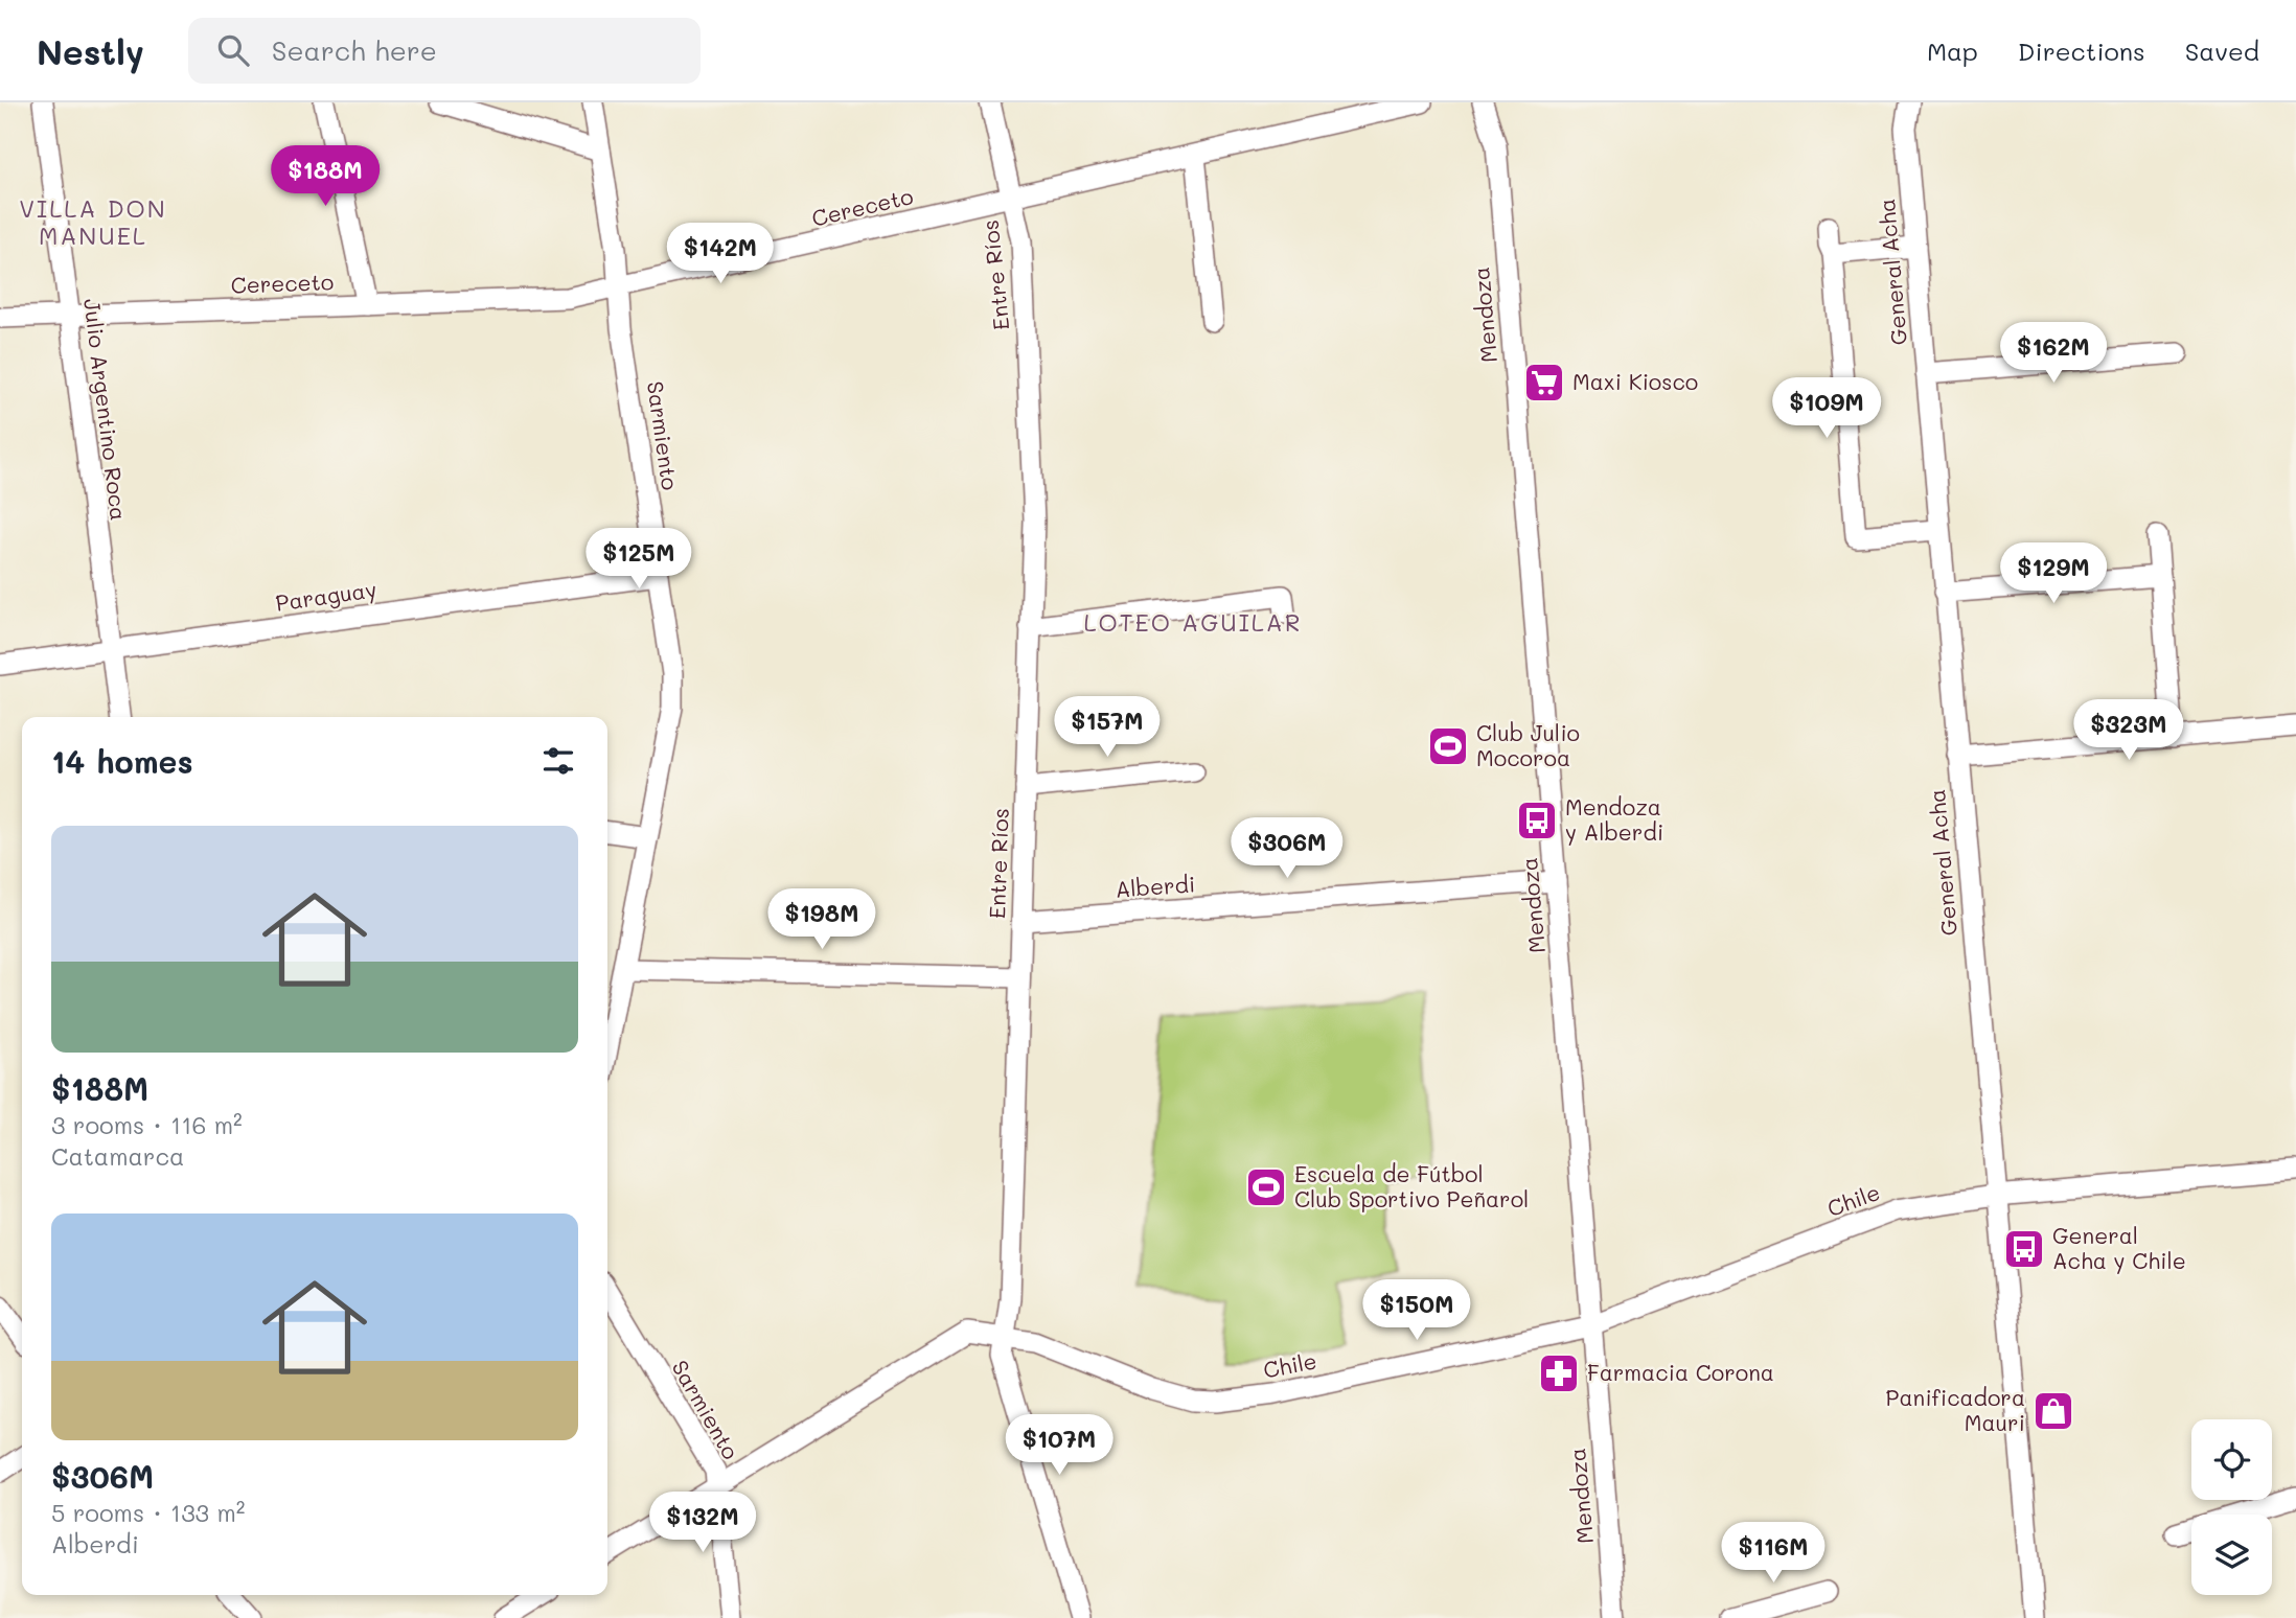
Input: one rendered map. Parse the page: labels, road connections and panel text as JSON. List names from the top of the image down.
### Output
{
  "streets": {
    "street": [
      "Cereceto",
      "General Acha",
      "Entre Ríos",
      "Mendoza",
      "Julio Argentino Roca",
      "Sarmiento",
      "Paraguay",
      "Alberdi",
      "Chile"
    ]
  },
  "crossings": [
    ["Cereceto", "Entre Ríos"],
    ["Cereceto", "Julio Argentino Roca"],
    ["Cereceto", "Sarmiento"],
    ["General Acha", "Chile"],
    ["Entre Ríos", "Alberdi"],
    ["Entre Ríos", "Chile"],
    ["Mendoza", "Alberdi"],
    ["Mendoza", "Chile"],
    ["Julio Argentino Roca", "Paraguay"],
    ["Sarmiento", "Paraguay"],
    ["Sarmiento", "Chile"]
  ],
  "districts": ["VILLA DON MANUEL", "LOTEO AGUILAR"],
  "places": {
    "supermarket": ["Maxi Kiosco"],
    "sports": ["Club Julio Mocoroa", "Escuela de Fútbol Club Sportivo Peñarol"],
    "bus stop": ["Mendoza y Alberdi", "General Acha y Chile"],
    "pharmacy": ["Farmacia Corona"],
    "shop": ["Panificadora Mauri"]
  },
  "page": {
    "header": "Nestly",
    "search": "Search here",
    "nav": ["Map", "Directions", "Saved"],
    "price": [
      "$188M",
      "$142M",
      "$162M",
      "$109M",
      "$125M",
      "$129M",
      "$157M",
      "$323M",
      "$306M",
      "$198M",
      "$150M",
      "$107M",
      "$132M",
      "$116M"
    ],
    "heading": "14 homes",
    "list": [
      {
        "name": "$188M",
        "note": "3 rooms · 116 m² · Catamarca"
      },
      {
        "name": "$306M",
        "note": "5 rooms · 133 m² · Alberdi"
      }
    ]
  }
}
